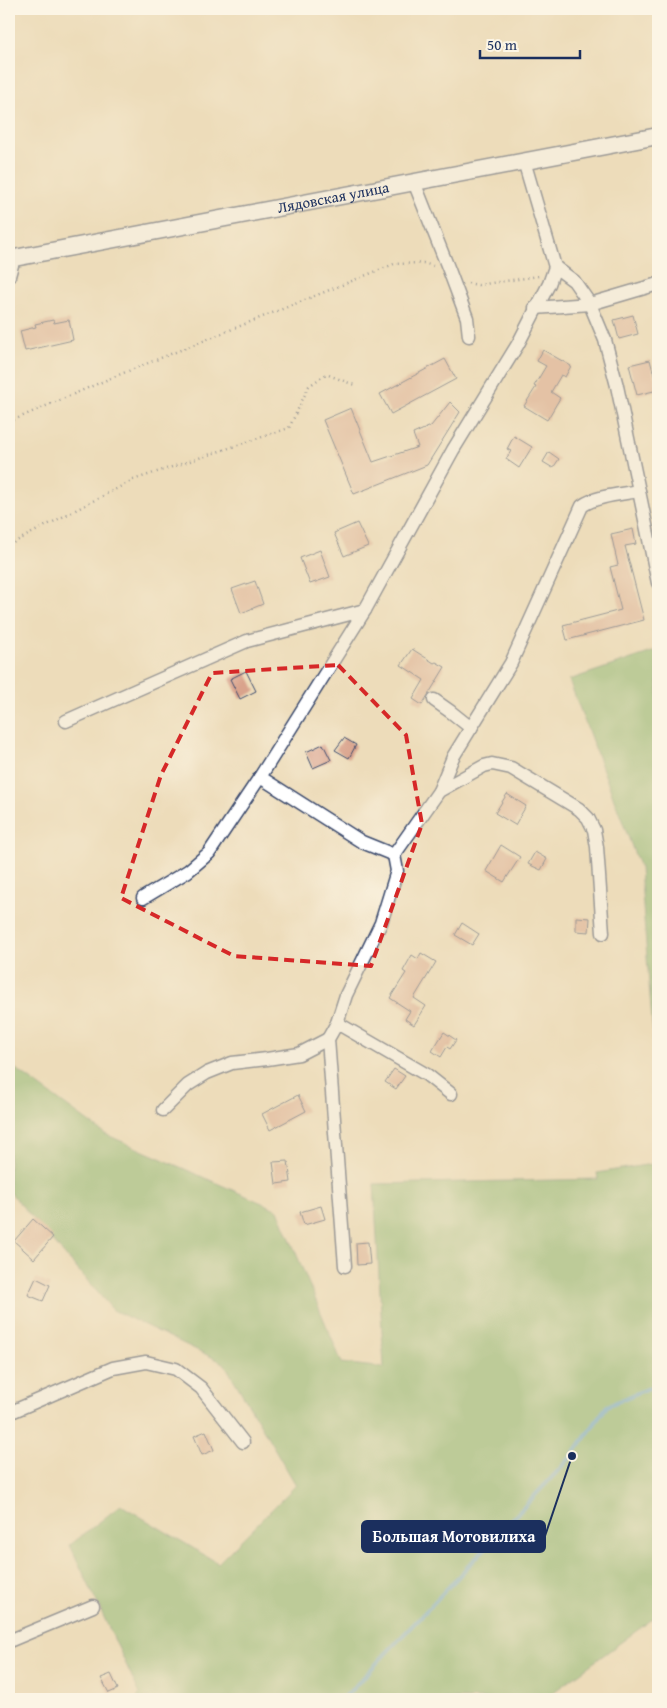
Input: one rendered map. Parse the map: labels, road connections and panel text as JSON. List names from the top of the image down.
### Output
{
  "streets": {
    "main road": ["Лядовская улица"]
  },
  "places": ["Большая Мотовилиха"],
  "scale_bar": "50 m"
}
